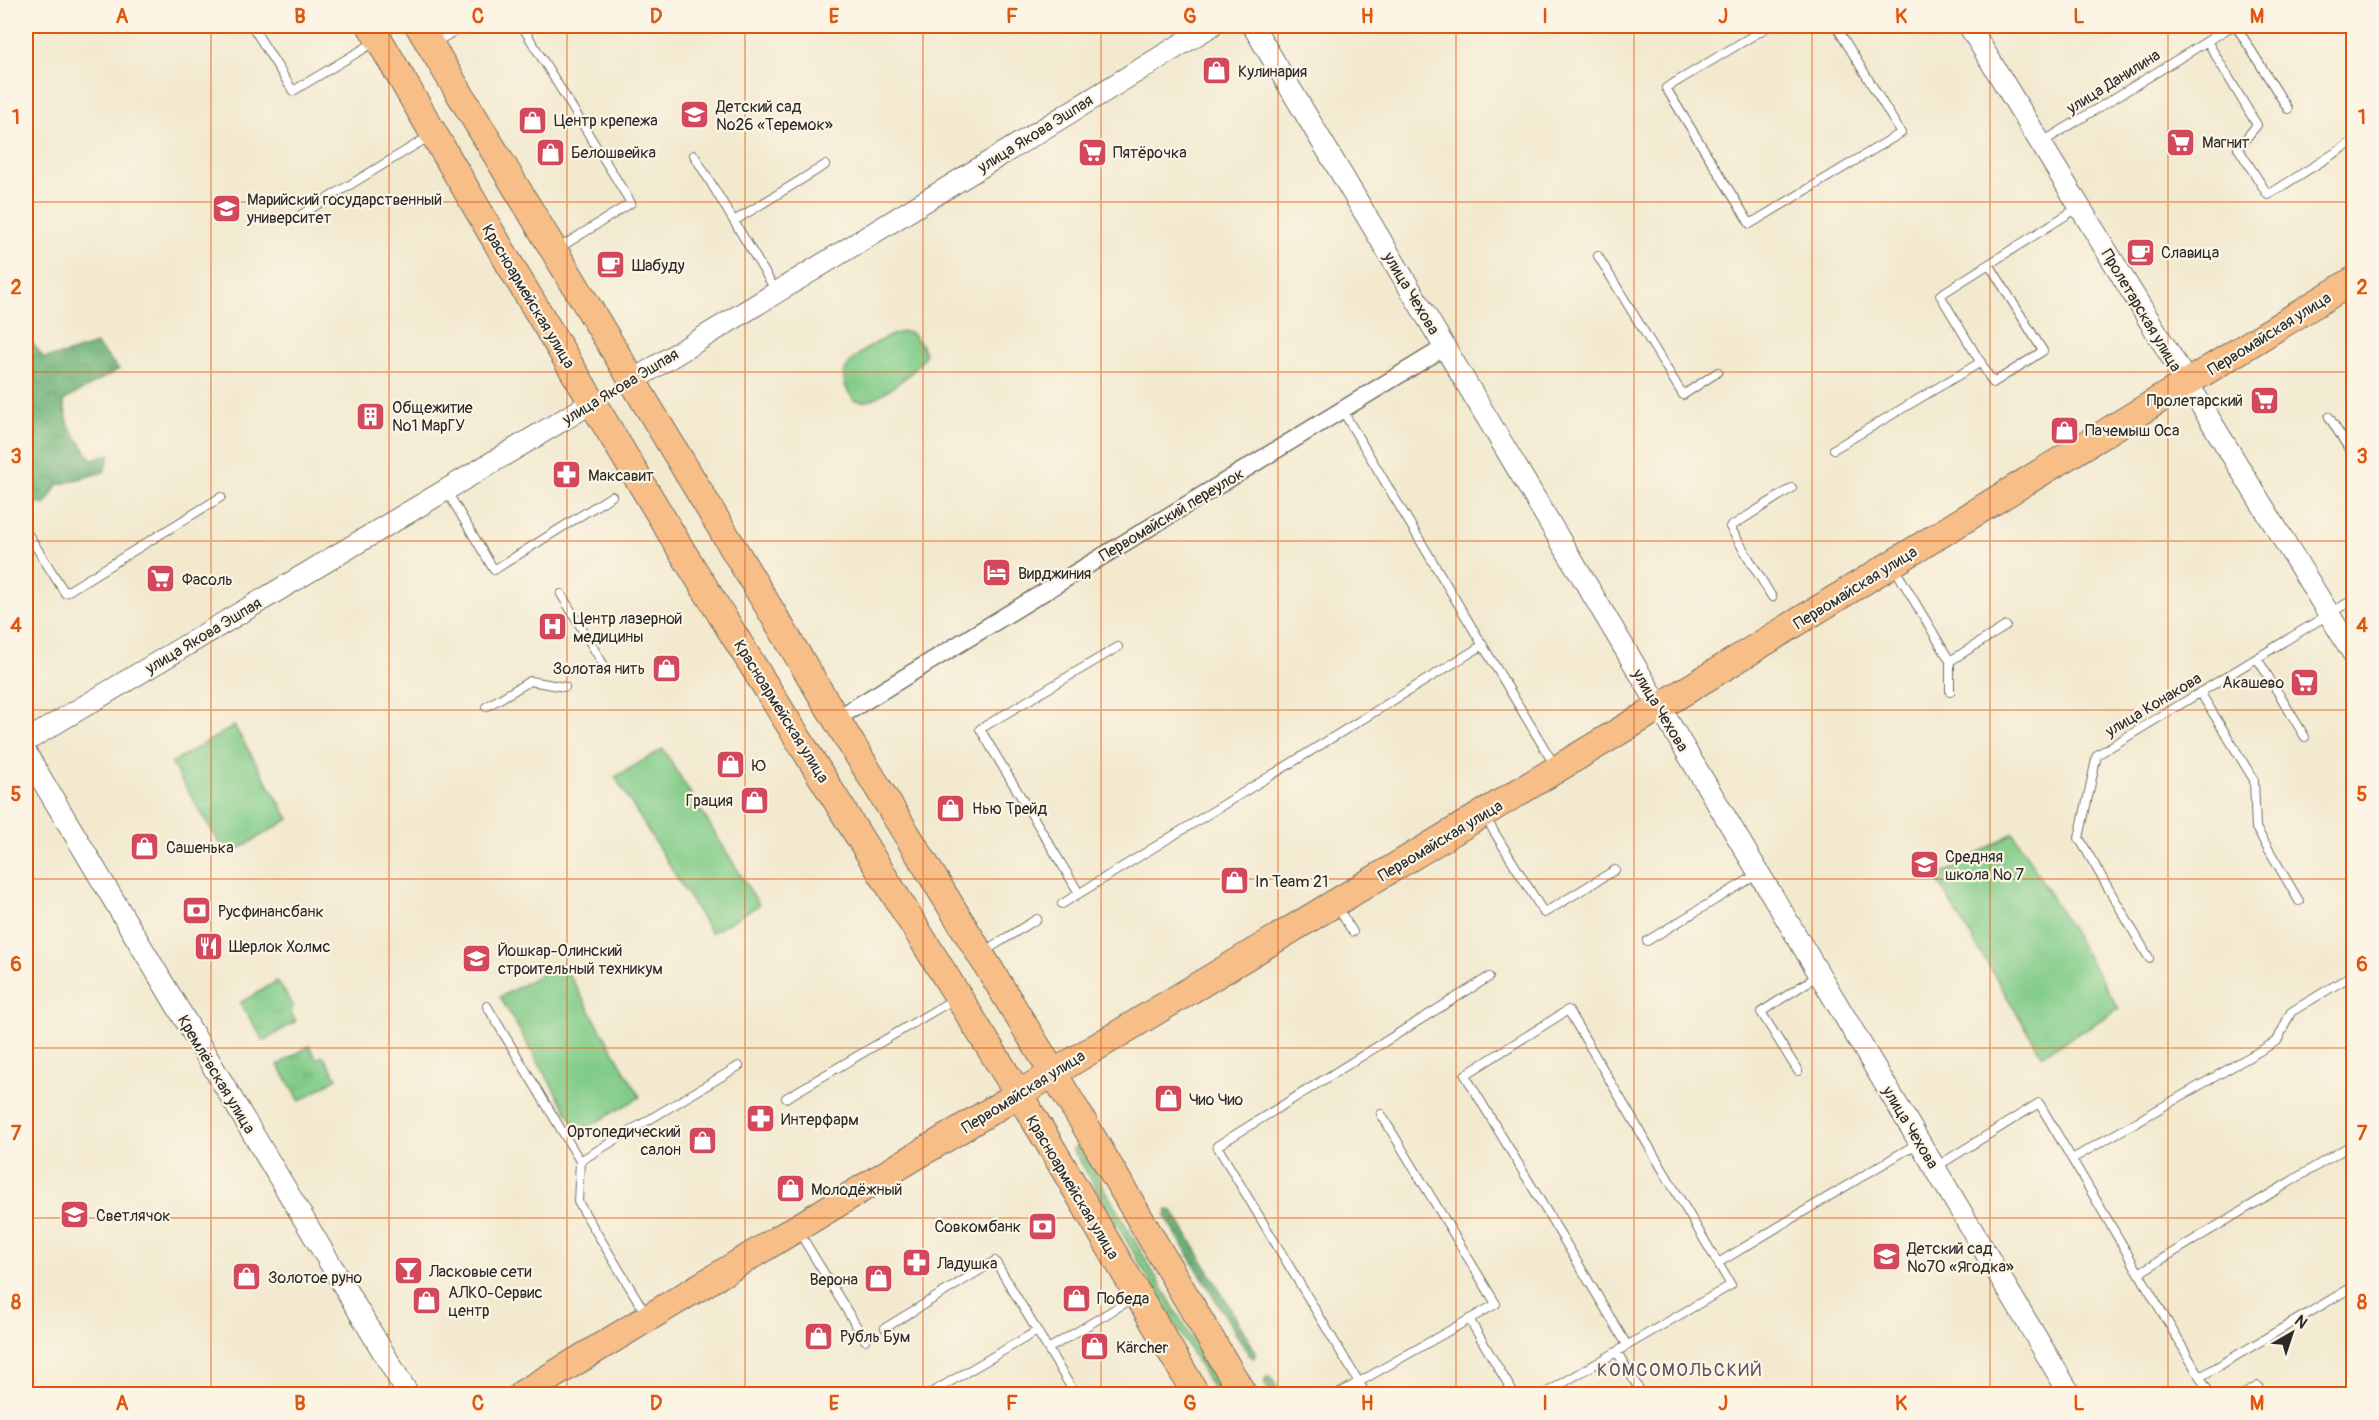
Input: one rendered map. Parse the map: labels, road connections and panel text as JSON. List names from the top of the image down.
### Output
{
  "streets": {
    "main road": ["улица Якова Эшпая", "Красноармейская улица", "Первомайская улица"],
    "street": [
      "улица Чехова",
      "Пролетарская улица",
      "Первомайский переулок",
      "Кремлёвская улица"
    ],
    "lane": ["улица Данилина", "улица Конакова"]
  },
  "crossings": [
    ["улица Данилина", "Пролетарская улица"],
    ["улица Якова Эшпая", "Красноармейская улица"],
    ["улица Чехова", "Первомайская улица"],
    ["улица Чехова", "Первомайский переулок"],
    ["Красноармейская улица", "Первомайская улица"],
    ["Пролетарская улица", "Первомайская улица"],
    ["Пролетарская улица", "улица Конакова"]
  ],
  "districts": ["КОМСОМОЛЬСКИЙ"],
  "places": {
    "shop": [
      "Кулинария",
      "Центр крепежа",
      "Белошвейка",
      "Пачемыш Оса",
      "Золотая нить",
      "Ю",
      "Грация",
      "Нью Трейд",
      "Сашенька",
      "In Team 21",
      "Чио Чио",
      "Ортопедический салон",
      "Молодёжный",
      "Золотое руно",
      "Верона",
      "Победа",
      "АЛКО-Сервис центр",
      "Рубль Бум",
      "Kärcher"
    ],
    "school or university": [
      "Детский сад №26 «Теремок»",
      "Марийский государственный университет",
      "Средняя школа № 7",
      "Йошкар-Олинский строительный техникум",
      "Светлячок",
      "Детский сад №70 «Ягодка»"
    ],
    "supermarket": [
      "Магнит",
      "Пятёрочка",
      "Пролетарский",
      "Фасоль",
      "Акашево"
    ],
    "cafe": ["Славица", "Шабуду"],
    "building": ["Общежитие №1 МарГУ"],
    "pharmacy": ["Максавит", "Интерфарм", "Ладушка"],
    "hotel": ["Вирджиния"],
    "hospital": ["Центр лазерной медицины"],
    "bank": ["Русфинансбанк", "Совкомбанк"],
    "restaurant": ["Шерлок Холмс"],
    "bar": ["Ласковые сети"]
  },
  "north": "top right",
  "grid": {
    "columns": [
      "A",
      "B",
      "C",
      "D",
      "E",
      "F",
      "G",
      "H",
      "I",
      "J",
      "K",
      "L",
      "M"
    ],
    "rows": [
      "1",
      "2",
      "3",
      "4",
      "5",
      "6",
      "7",
      "8"
    ]
  }
}
